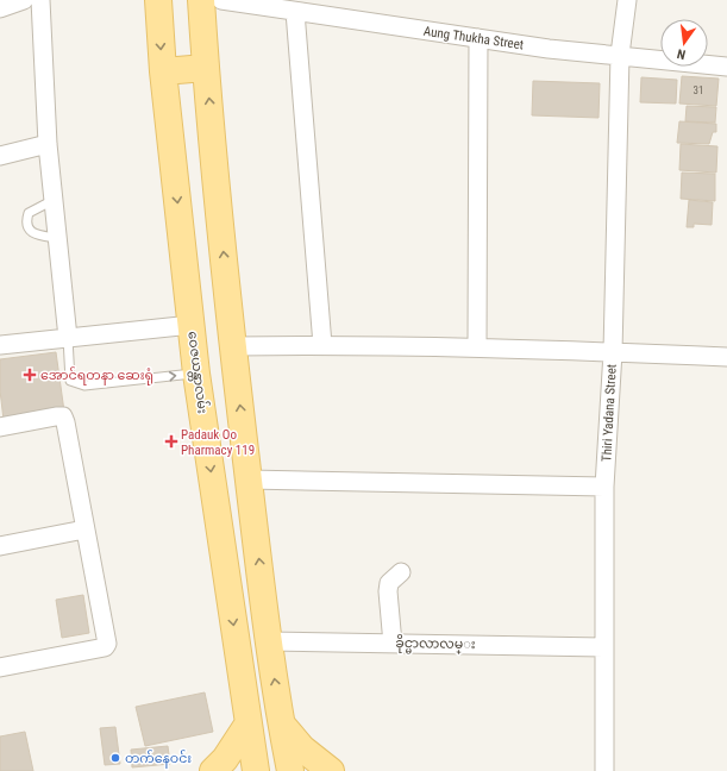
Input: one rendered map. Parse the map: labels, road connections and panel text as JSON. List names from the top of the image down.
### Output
{
  "streets": {
    "main road": ["ဝေဇယန္တာလမ်း"],
    "street": ["Aung Thukha Street", "Thiri Yadana Street", "ခိုင္မာလာလမ္း"]
  },
  "crossings": [
    ["Aung Thukha Street", "Thiri Yadana Street"],
    ["Thiri Yadana Street", "ခိုင္မာလာလမ္း"]
  ],
  "places": {
    "health": ["အောင်ရတနာ ဆေးရုံ", "Padauk Oo Pharmacy 119"],
    "other": ["တက်နေဝင်း"]
  },
  "house_numbers": ["31"],
  "north": "bottom"
}
